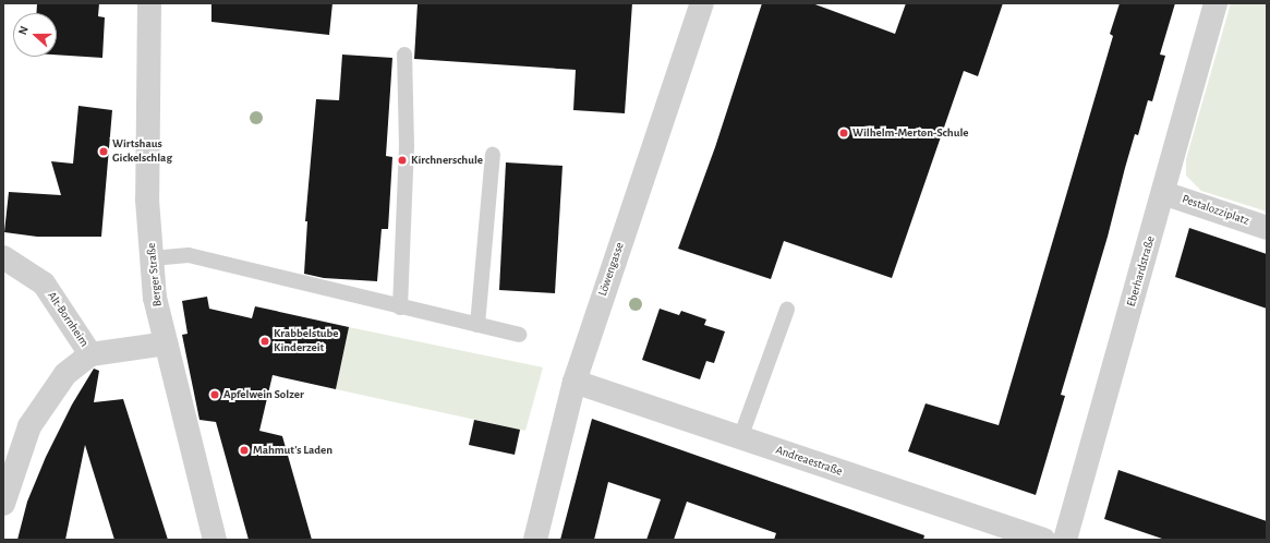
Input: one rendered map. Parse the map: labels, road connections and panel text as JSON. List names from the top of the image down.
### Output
{
  "streets": {
    "street": [
      "Pestalozziplatz",
      "Löwengasse",
      "Eberhardstraße",
      "Berger Straße",
      "Alt-Bornheim",
      "Andreaestraße"
    ]
  },
  "crossings": [
    ["Pestalozziplatz", "Eberhardstraße"],
    ["Löwengasse", "Andreaestraße"],
    ["Berger Straße", "Alt-Bornheim"]
  ],
  "places": [
    "Wilhelm-Merton-Schule",
    "Wirtshaus Gickelschlag",
    "Kirchnerschule",
    "Krabbelstube Kinderzeit",
    "Apfelwein Solzer",
    "Mahmut's Laden"
  ],
  "north": "left"
}
